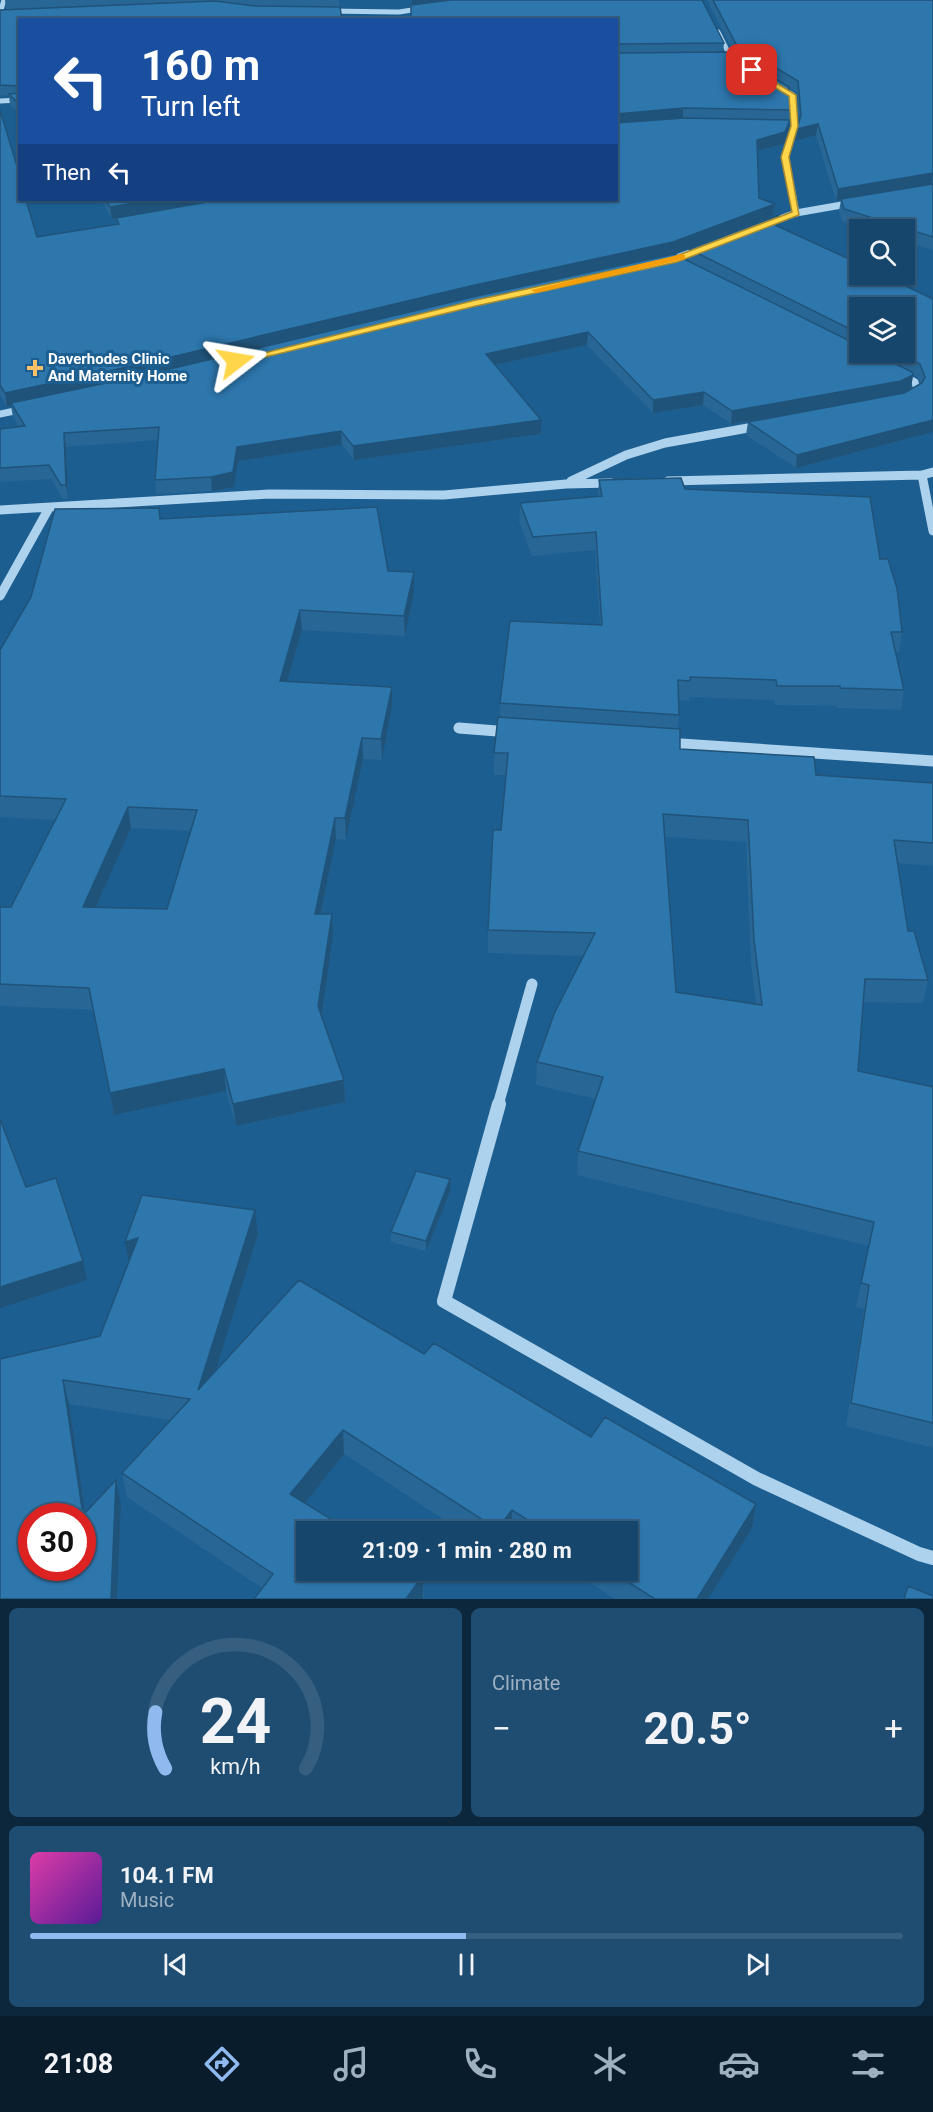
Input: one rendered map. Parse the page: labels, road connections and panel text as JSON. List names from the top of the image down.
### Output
{
  "places": {
    "health": ["Daverhodes Clinic And Maternity Home"]
  },
  "page": {
    "turn": ["160 m", "Turn left"],
    "then": "Then",
    "limit": "30",
    "trip": "21:09 · 1 min · 280 m",
    "tile": "Climate",
    "heat": ["−", "20.5°", "+"],
    "song": ["104.1 FM", "Music"],
    "tabs": "21:08",
    "gauge": ["24", "km/h"]
  }
}
